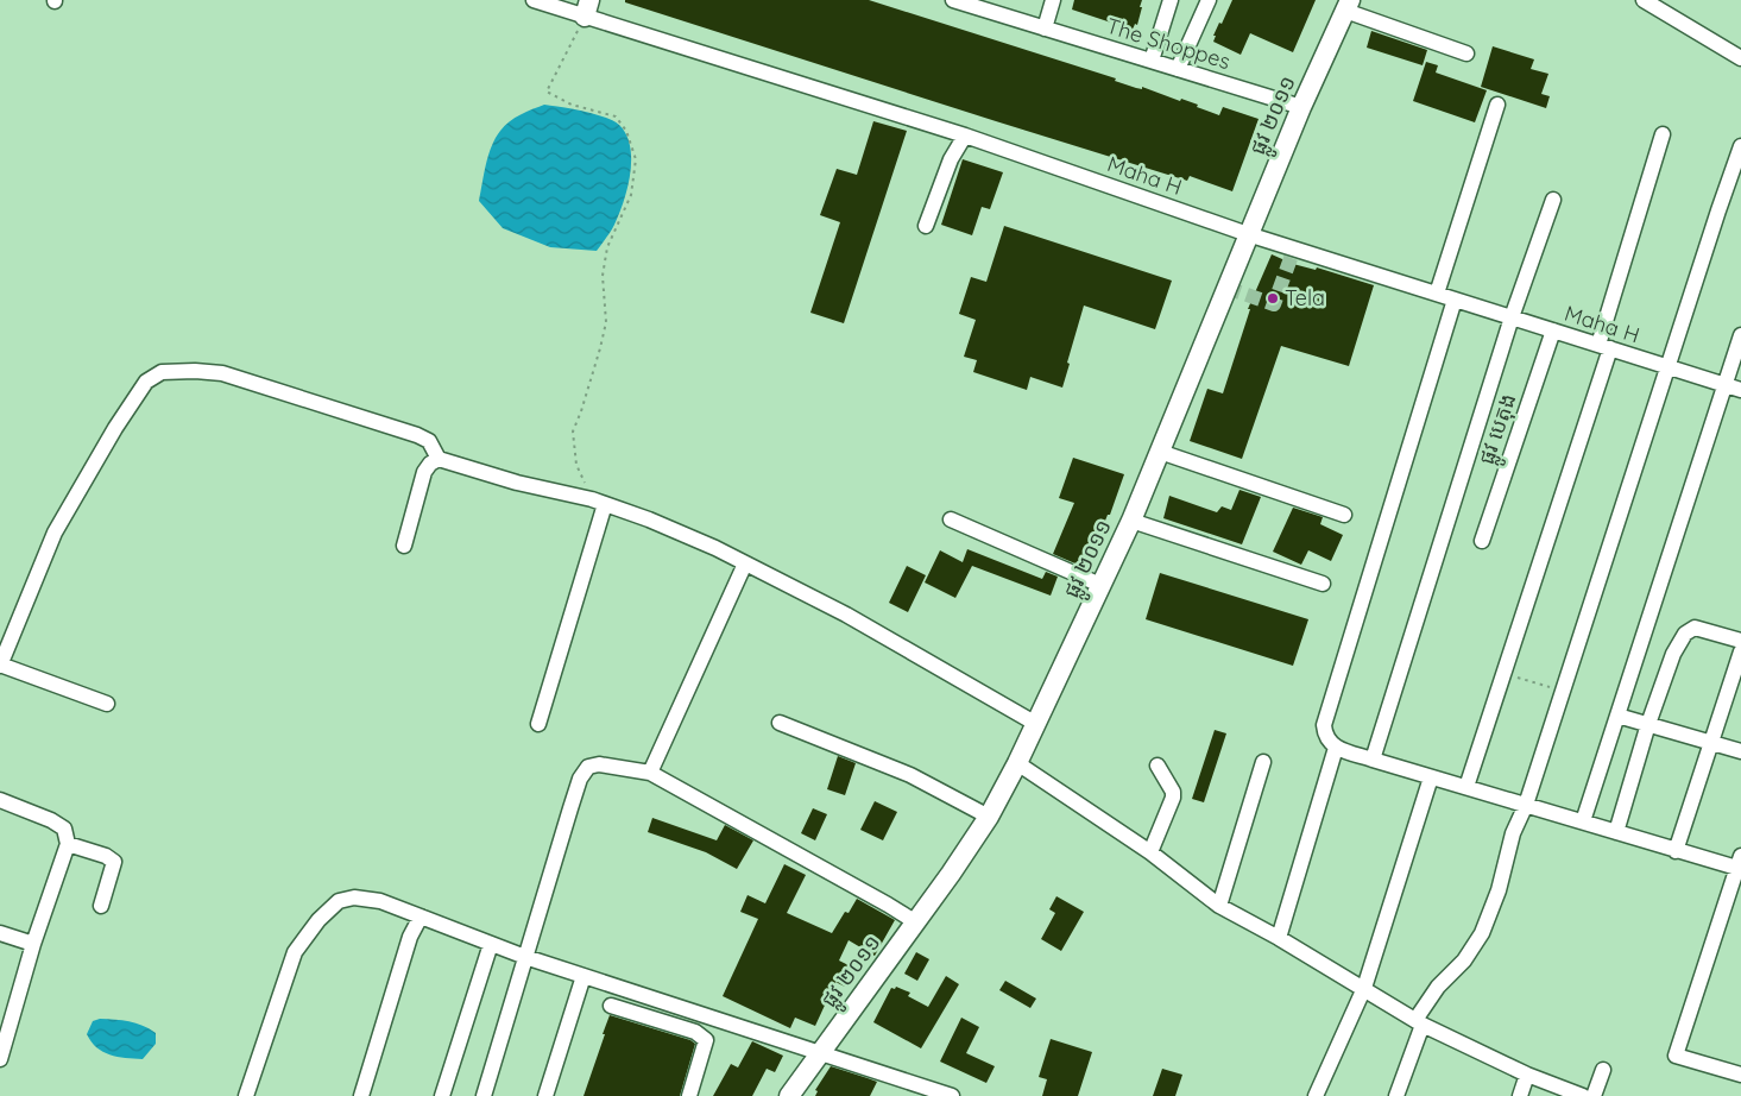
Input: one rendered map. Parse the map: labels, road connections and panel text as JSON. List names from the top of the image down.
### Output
{
  "streets": {
    "main road": ["ផ្លូវ ២០១១"],
    "street": ["The Shoppes", "Maha H", "ផ្លូវ បេតុង"]
  },
  "crossings": [
    ["The Shoppes", "ផ្លូវ ២០១១"],
    ["ផ្លូវ ២០១១", "Maha H"],
    ["Maha H", "ផ្លូវ បេតុង"]
  ],
  "places": ["Tela"]
}
